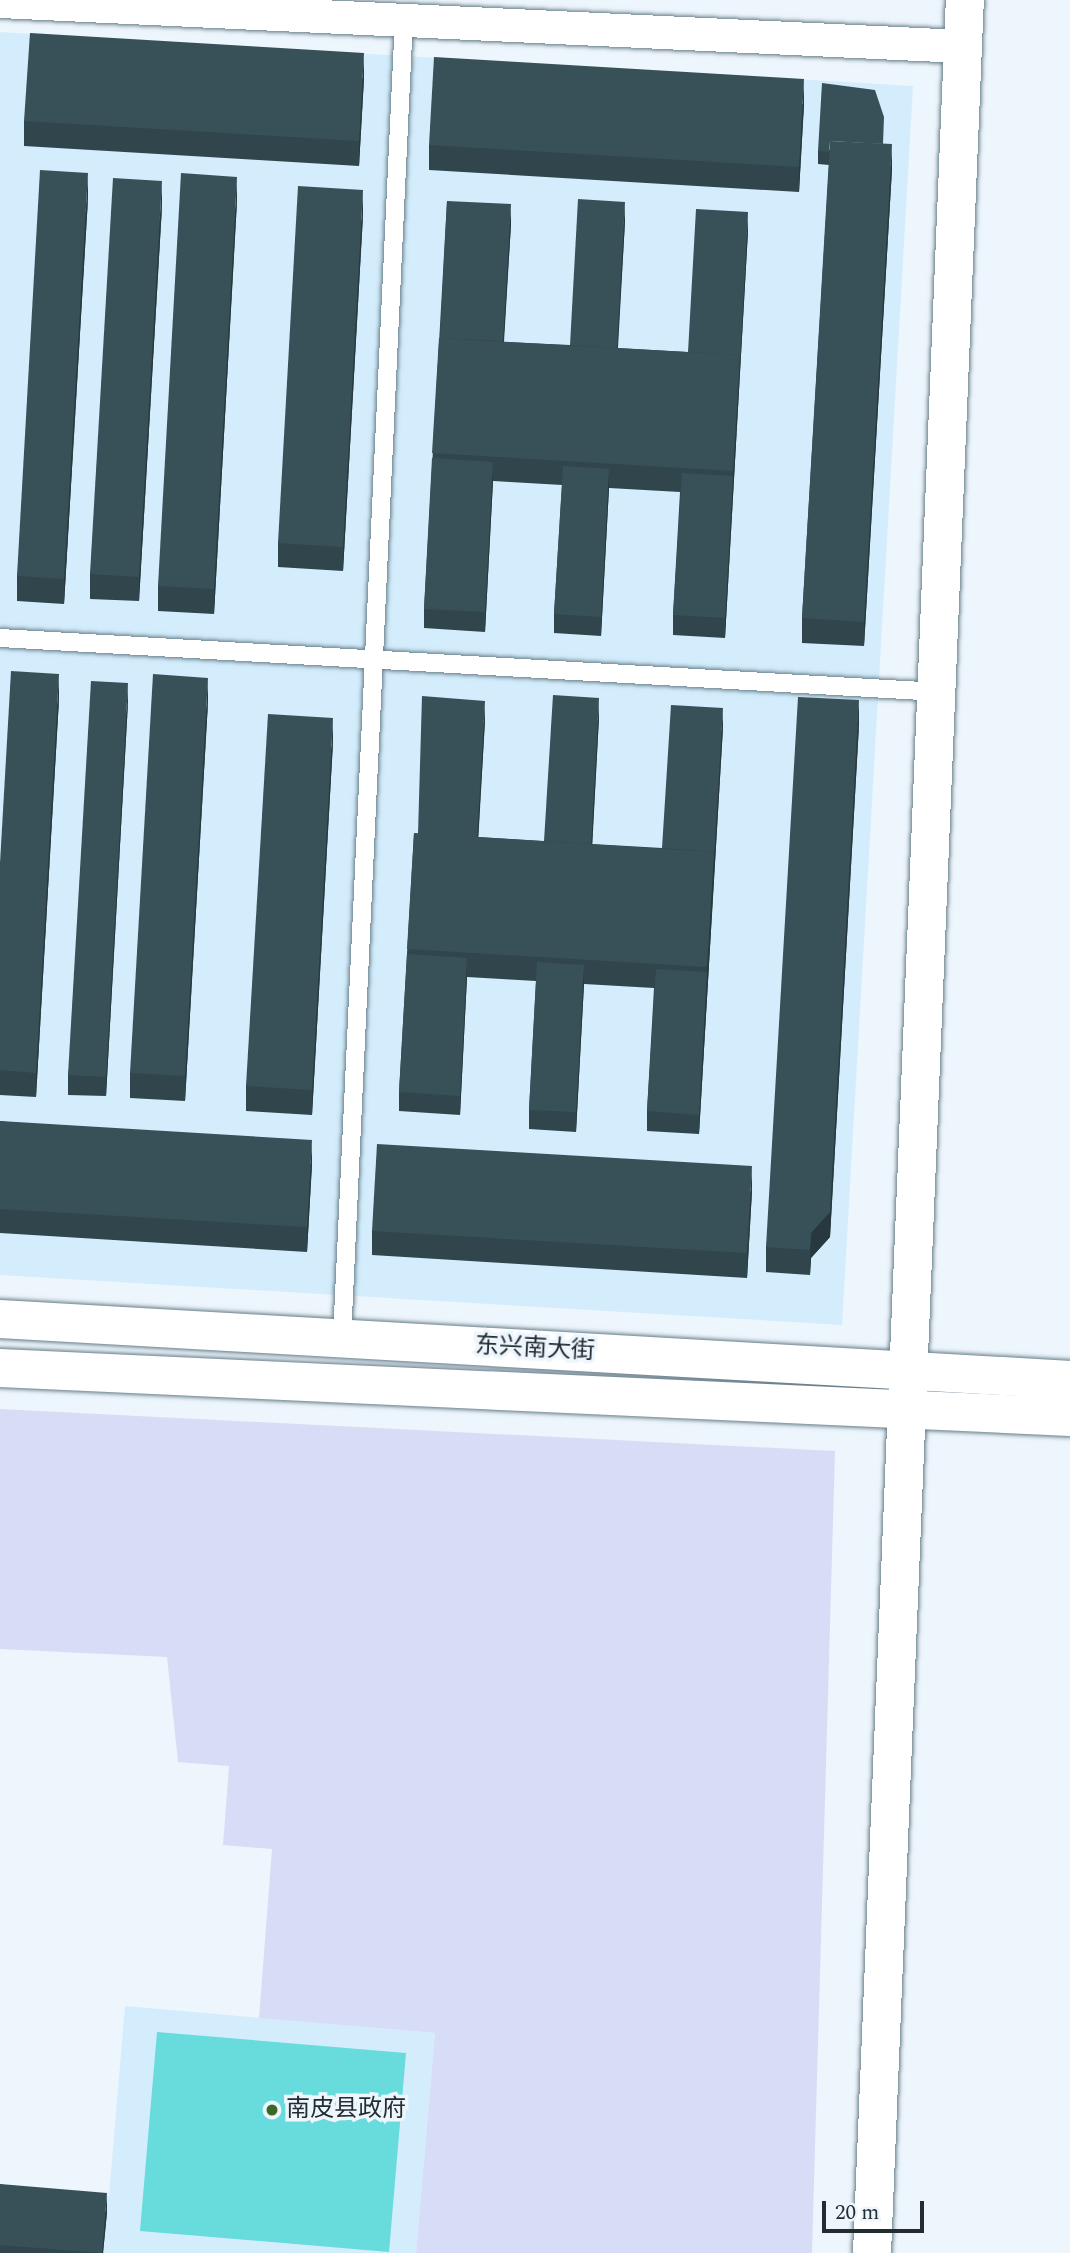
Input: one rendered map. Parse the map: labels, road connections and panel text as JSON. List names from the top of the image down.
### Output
{
  "streets": {
    "street": ["东兴南大街"]
  },
  "places": ["南皮县政府"],
  "scale_bar": "20 m"
}
